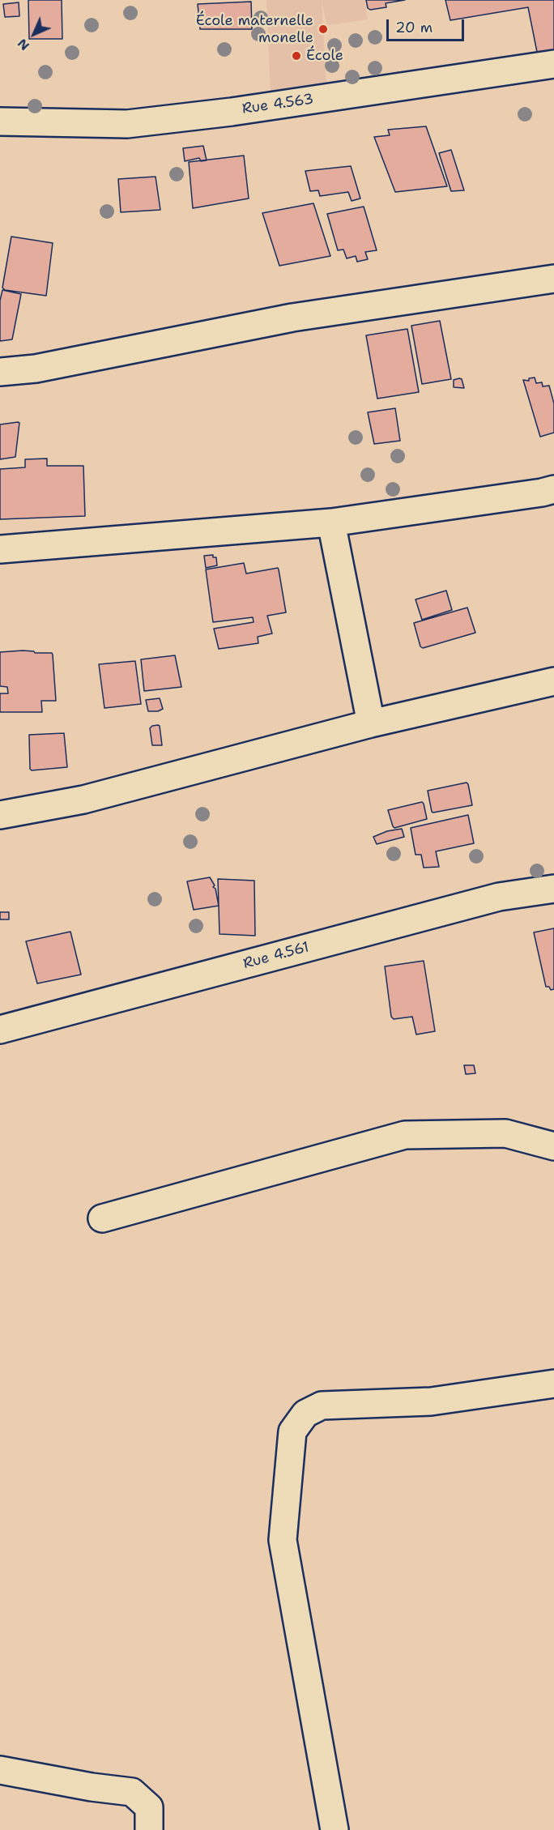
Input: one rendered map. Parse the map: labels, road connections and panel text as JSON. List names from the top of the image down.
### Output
{
  "streets": {
    "street": ["Rue 4.563", "Rue 4.561"]
  },
  "places": ["École maternelle monelle", "École"],
  "scale_bar": "20 m",
  "north": "bottom left"
}
